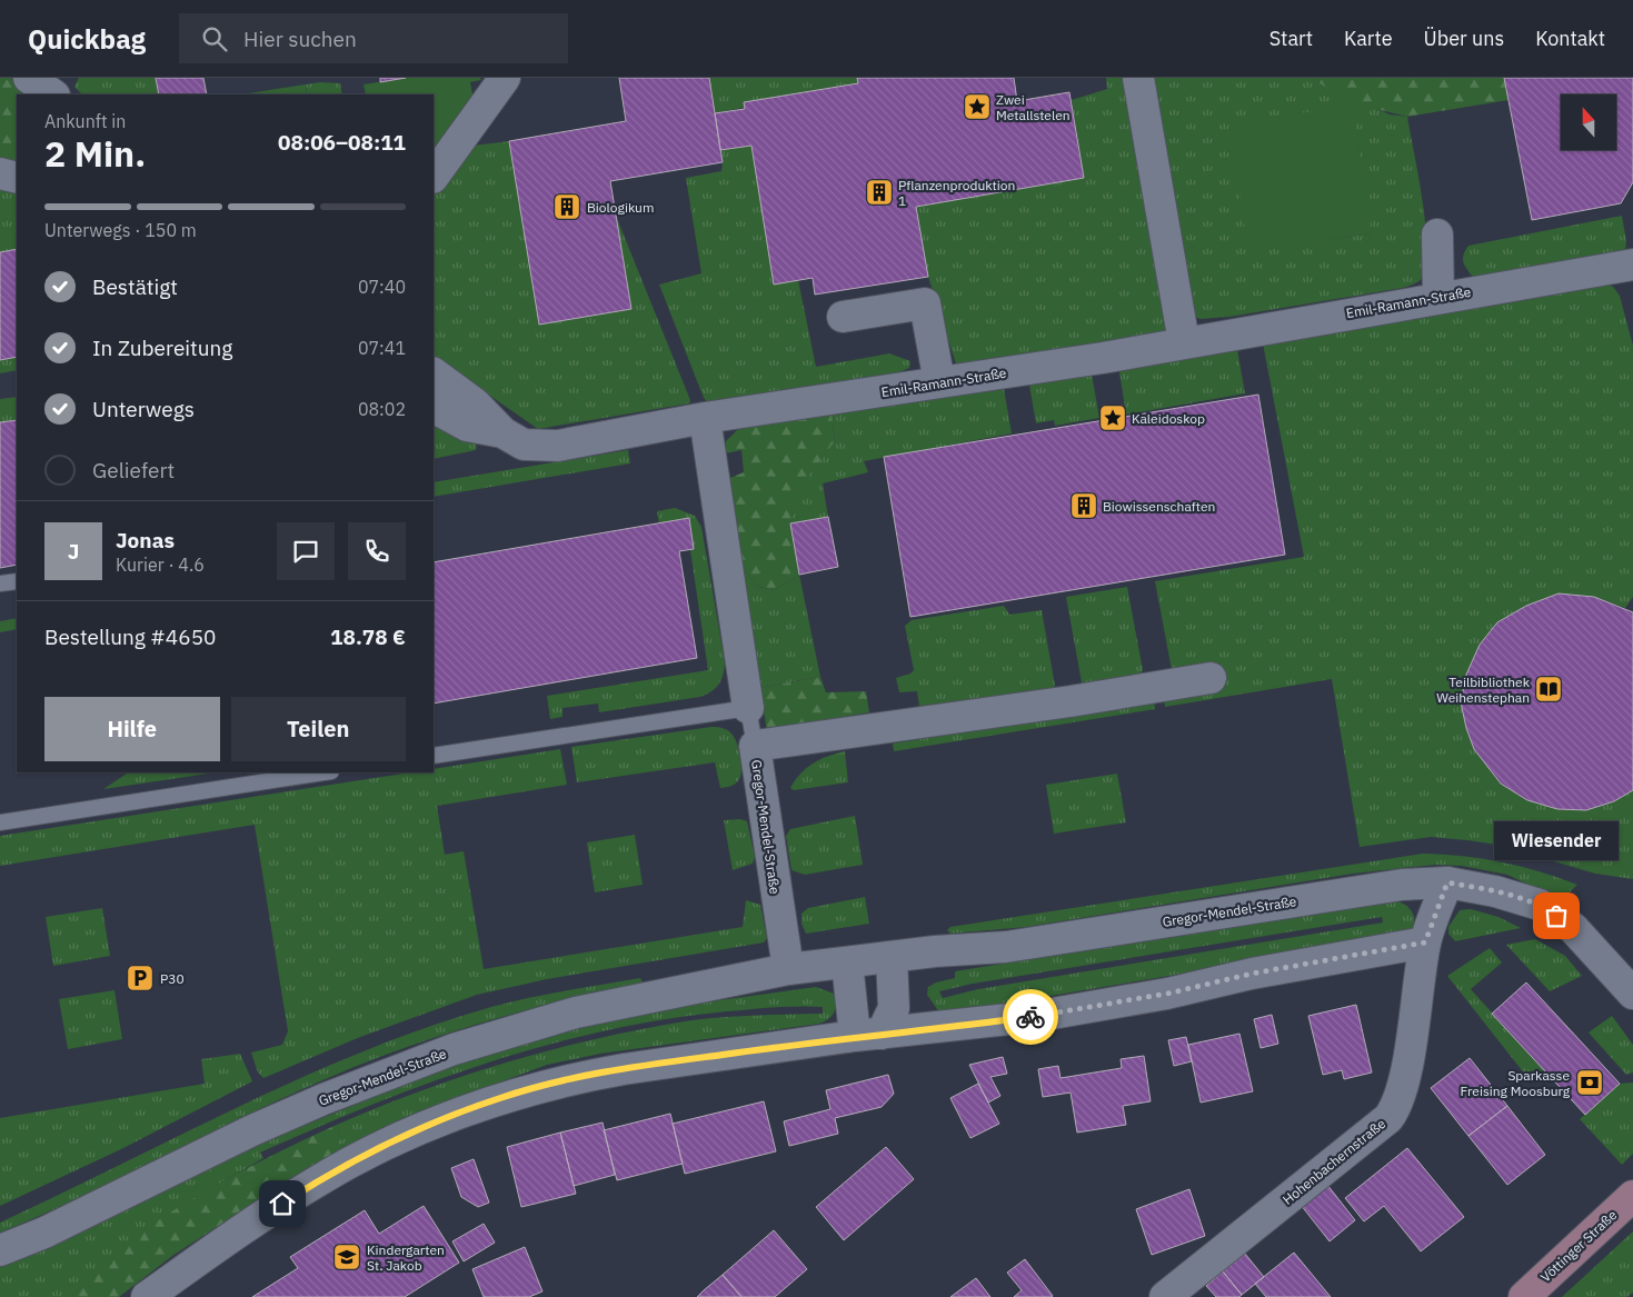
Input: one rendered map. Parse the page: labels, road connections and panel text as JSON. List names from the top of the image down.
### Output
{
  "streets": {
    "main road": ["Vöttinger Straße"],
    "street": ["Emil-Ramann-Straße", "Gregor-Mendel-Straße", "Hohenbachernstraße"]
  },
  "crossings": [
    ["Gregor-Mendel-Straße", "Hohenbachernstraße"]
  ],
  "places": {
    "place": ["Zwei Metallstelen", "Kaleidoskop"],
    "building": ["Pflanzenproduktion 1", "Biologikum", "Biowissenschaften"],
    "library": ["Teilbibliothek Weihenstephan"],
    "other": ["Wiesender"],
    "parking": ["P30"],
    "bank": ["Sparkasse Freising Moosburg"],
    "school or university": ["Kindergarten St. Jakob"]
  },
  "north": "top",
  "page": {
    "header": "Quickbag",
    "search": "Hier suchen",
    "nav": [
      "Start",
      "Karte",
      "Über uns",
      "Kontakt"
    ],
    "heading": ["2 Min.", "Ankunft in", "08:06–08:11"],
    "panel": [
      "Jonas",
      "Kurier · 4.6",
      "Bestellung #4650",
      "18.78 €"
    ],
    "bar": "Unterwegs · 150 m",
    "list": [
      ["Bestätigt", "07:40"],
      ["In Zubereitung", "07:41"],
      ["Unterwegs", "08:02"],
      "Geliefert"
    ],
    "round": "J",
    "buttons": ["Hilfe", "Teilen"],
    "bubble": "Wiesender"
  }
}
